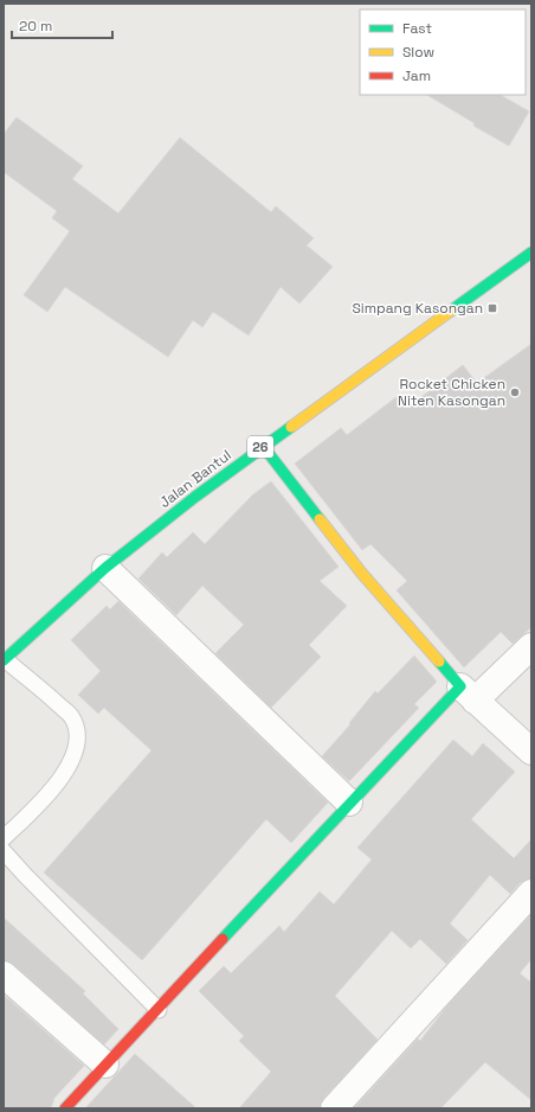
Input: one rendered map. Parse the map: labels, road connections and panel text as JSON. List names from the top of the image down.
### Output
{
  "streets": {
    "street": ["26", "Jalan Bantul"]
  },
  "places": {
    "transit": ["Simpang Kasongan"],
    "other": ["Rocket Chicken Niten Kasongan"]
  },
  "legend": ["Fast", "Slow", "Jam"],
  "scale_bar": "20 m"
}
